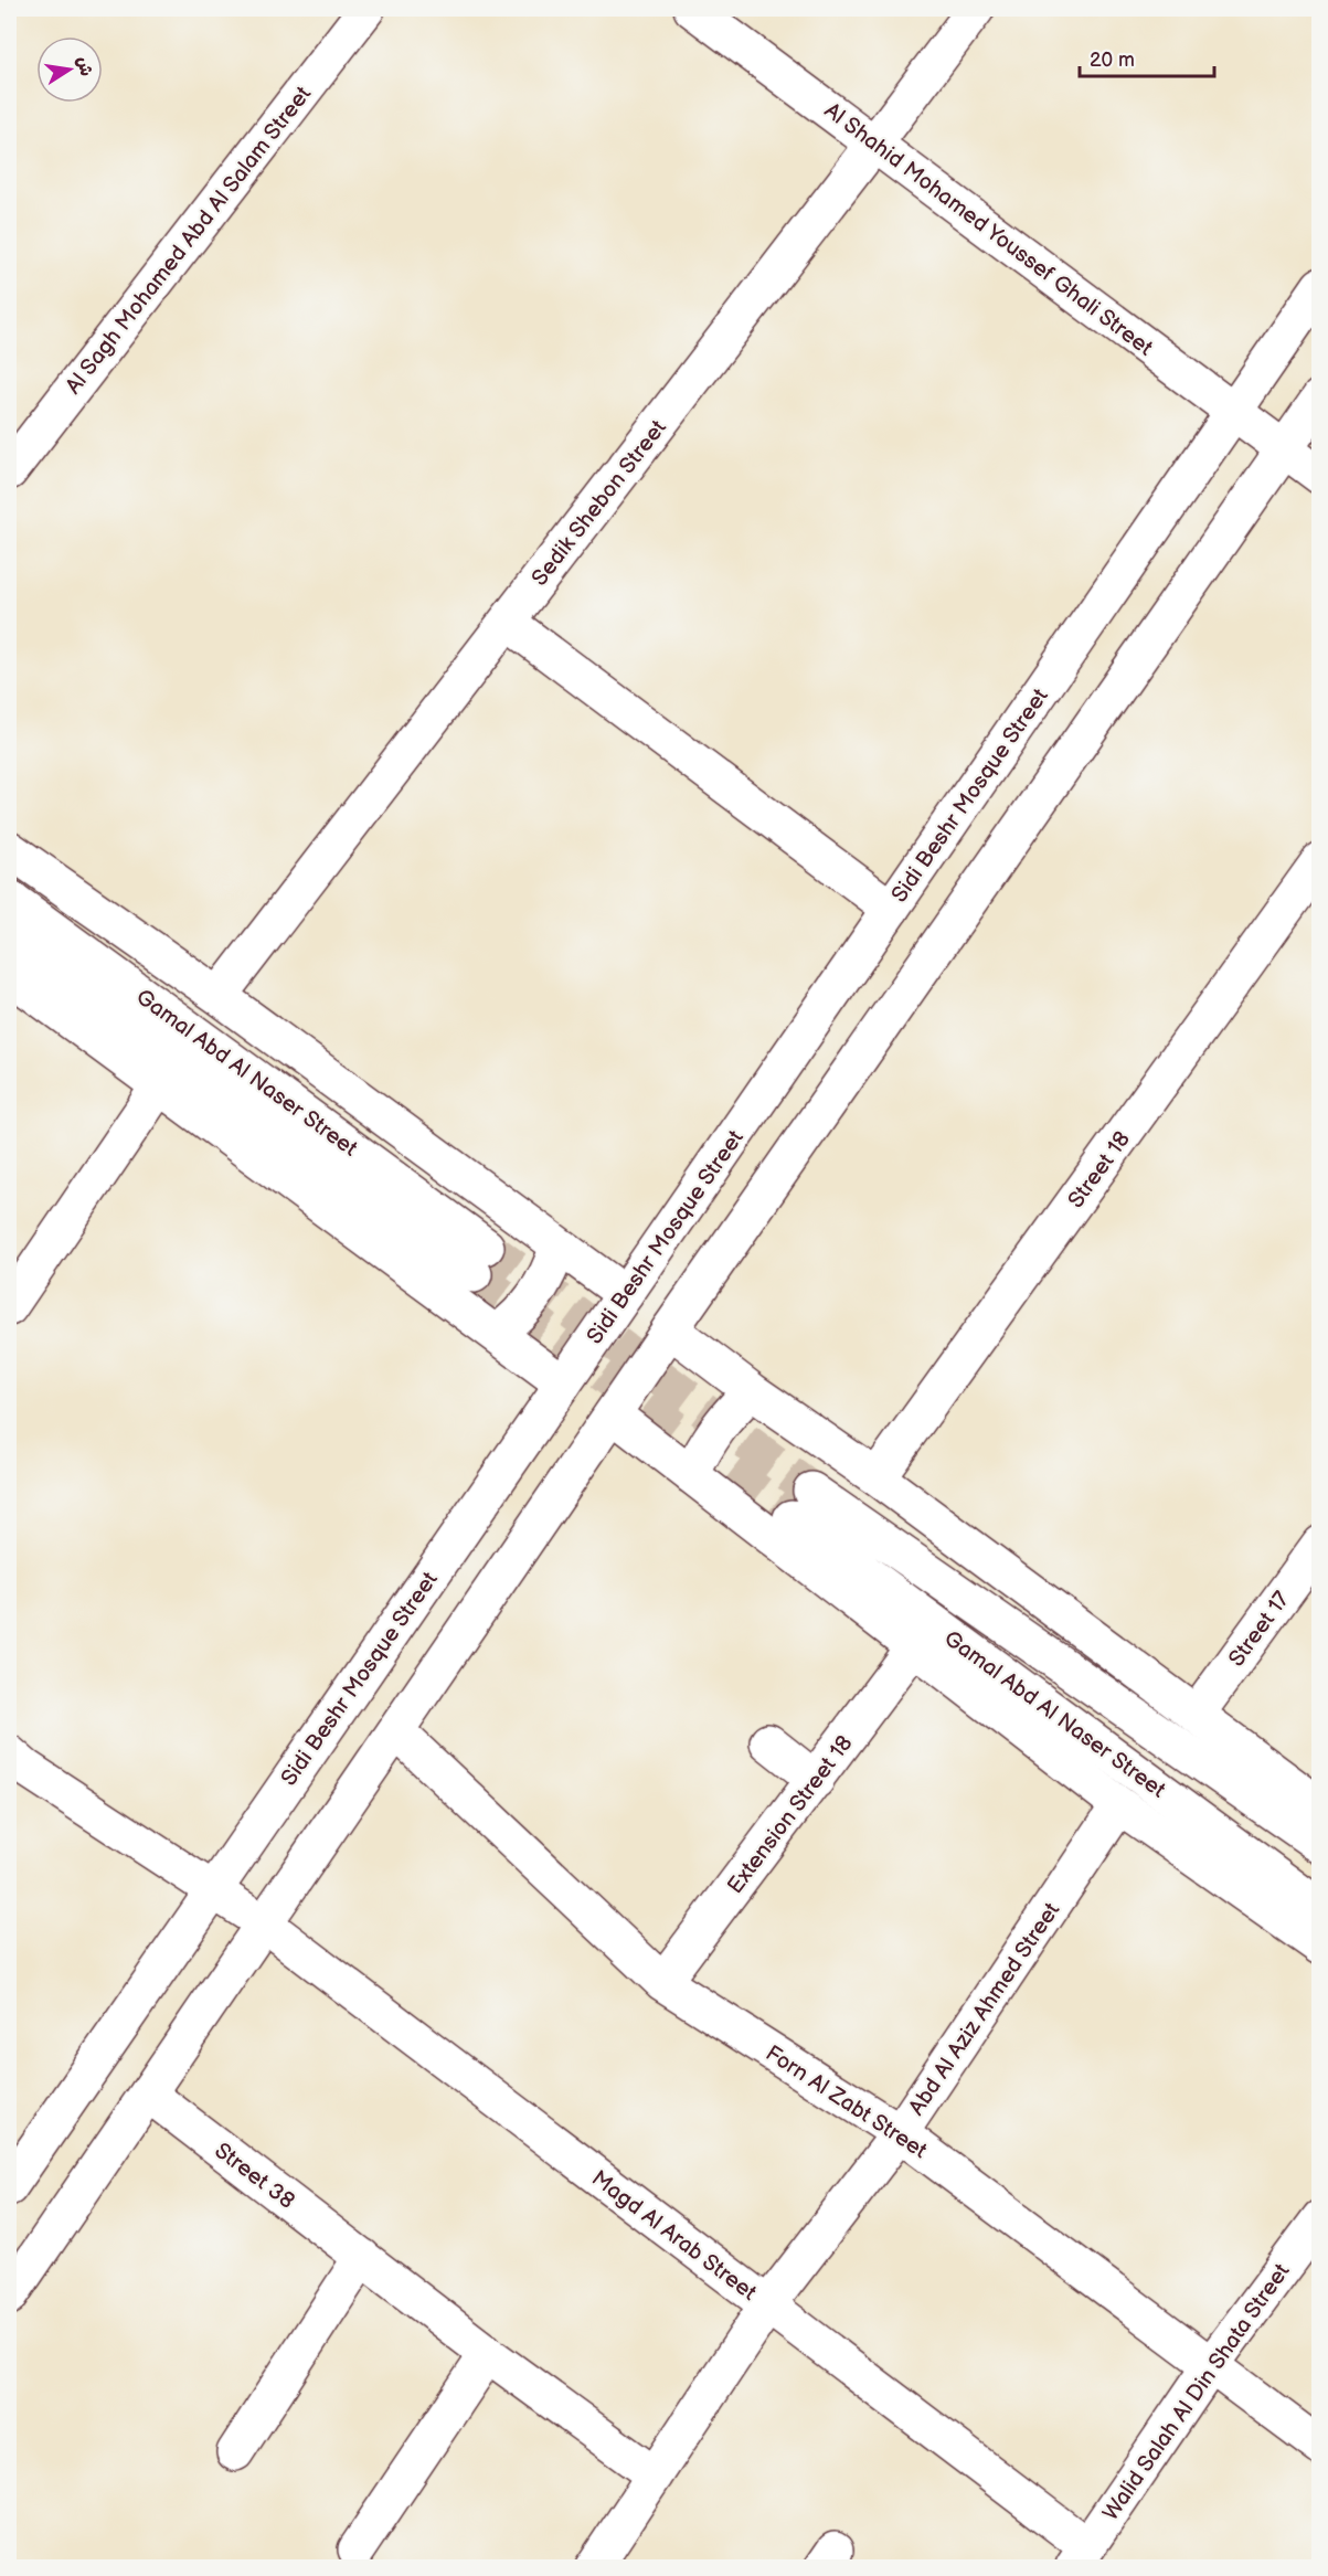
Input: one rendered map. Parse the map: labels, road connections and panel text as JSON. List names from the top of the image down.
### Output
{
  "streets": {
    "street": [
      "Al Shahid Mohamed Youssef Ghali Street",
      "Al Sagh Mohamed Abd Al Salam Street",
      "Sedik Shebon Street",
      "Sidi Beshr Mosque Street",
      "Gamal Abd Al Naser Street",
      "Street 18",
      "Street 17",
      "Extension Street 18",
      "Abd Al Aziz Ahmed Street",
      "Forn Al Zabt Street",
      "Street 38",
      "Magd Al Arab Street",
      "Walid Salah Al Din Shata Street"
    ]
  },
  "crossings": [
    ["Al Shahid Mohamed Youssef Ghali Street", "Sedik Shebon Street"],
    ["Al Shahid Mohamed Youssef Ghali Street", "Sidi Beshr Mosque Street"],
    ["Sidi Beshr Mosque Street", "Magd Al Arab Street"],
    ["Extension Street 18", "Forn Al Zabt Street"],
    ["Abd Al Aziz Ahmed Street", "Forn Al Zabt Street"],
    ["Abd Al Aziz Ahmed Street", "Street 38"],
    ["Abd Al Aziz Ahmed Street", "Magd Al Arab Street"],
    ["Forn Al Zabt Street", "Walid Salah Al Din Shata Street"],
    ["Magd Al Arab Street", "Walid Salah Al Din Shata Street"]
  ],
  "scale_bar": "20 m",
  "north": "right"
}
